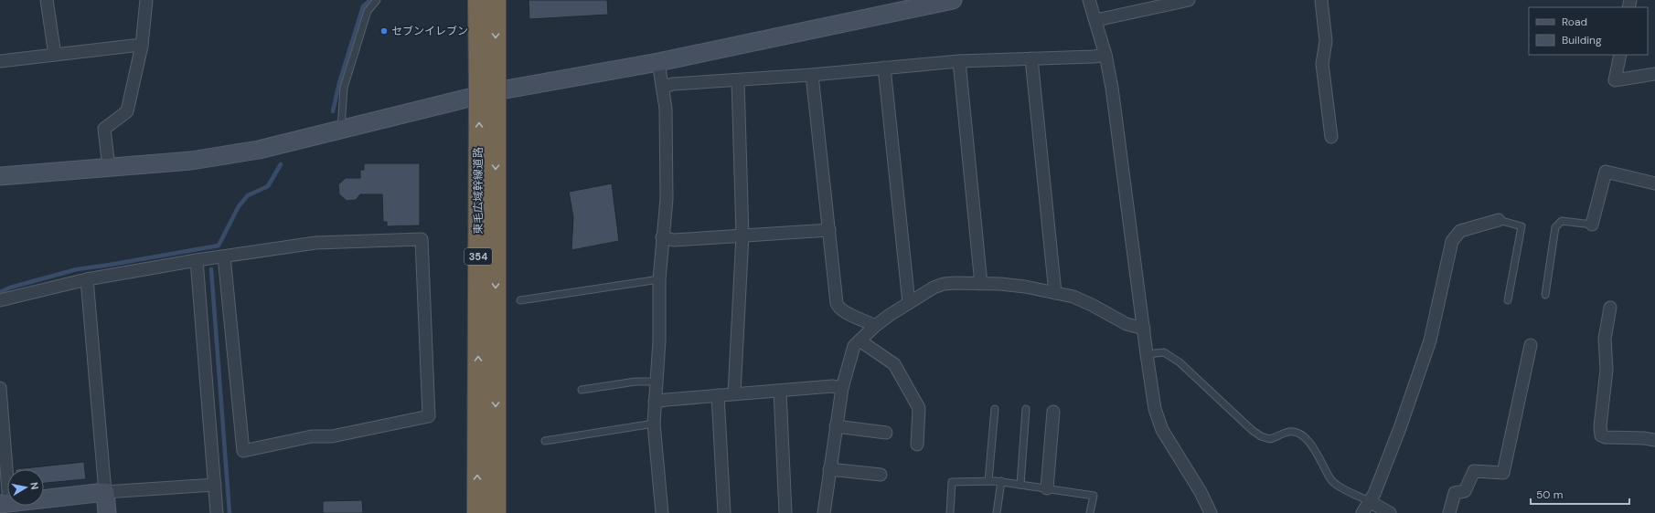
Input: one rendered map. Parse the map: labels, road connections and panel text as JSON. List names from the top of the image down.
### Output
{
  "streets": {
    "highway": ["東毛広域幹線道路", "354"]
  },
  "places": ["セブンイレブン"],
  "legend": ["Road", "Building"],
  "scale_bar": "50 m",
  "north": "right"
}
